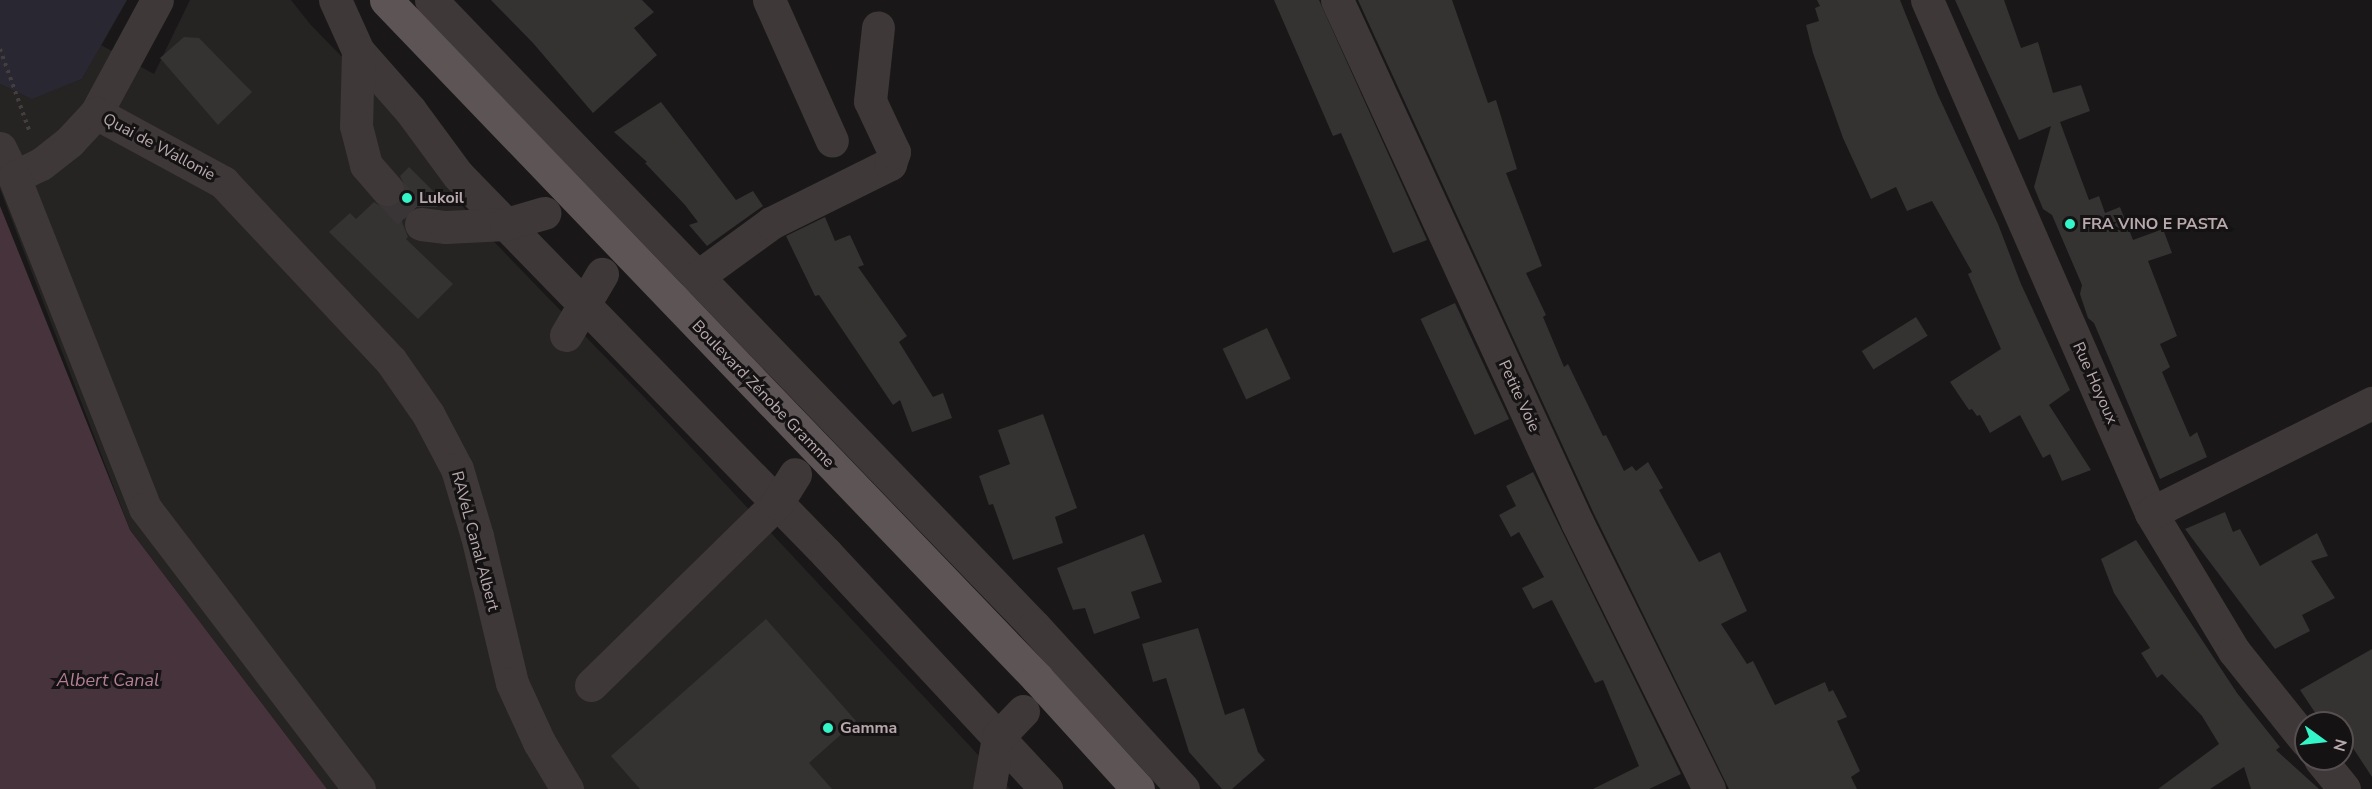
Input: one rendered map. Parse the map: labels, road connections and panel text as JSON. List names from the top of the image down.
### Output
{
  "streets": {
    "main road": ["Boulevard Zénobe Gramme"],
    "street": [
      "Quai de Wallonie",
      "Rue Hoyoux",
      "Petite Voie",
      "RAVeL Canal Albert"
    ]
  },
  "crossings": [
    ["Quai de Wallonie", "RAVeL Canal Albert"]
  ],
  "water": ["Albert Canal"],
  "places": ["Lukoil", "FRA VINO E PASTA", "Gamma"],
  "north": "right"
}
